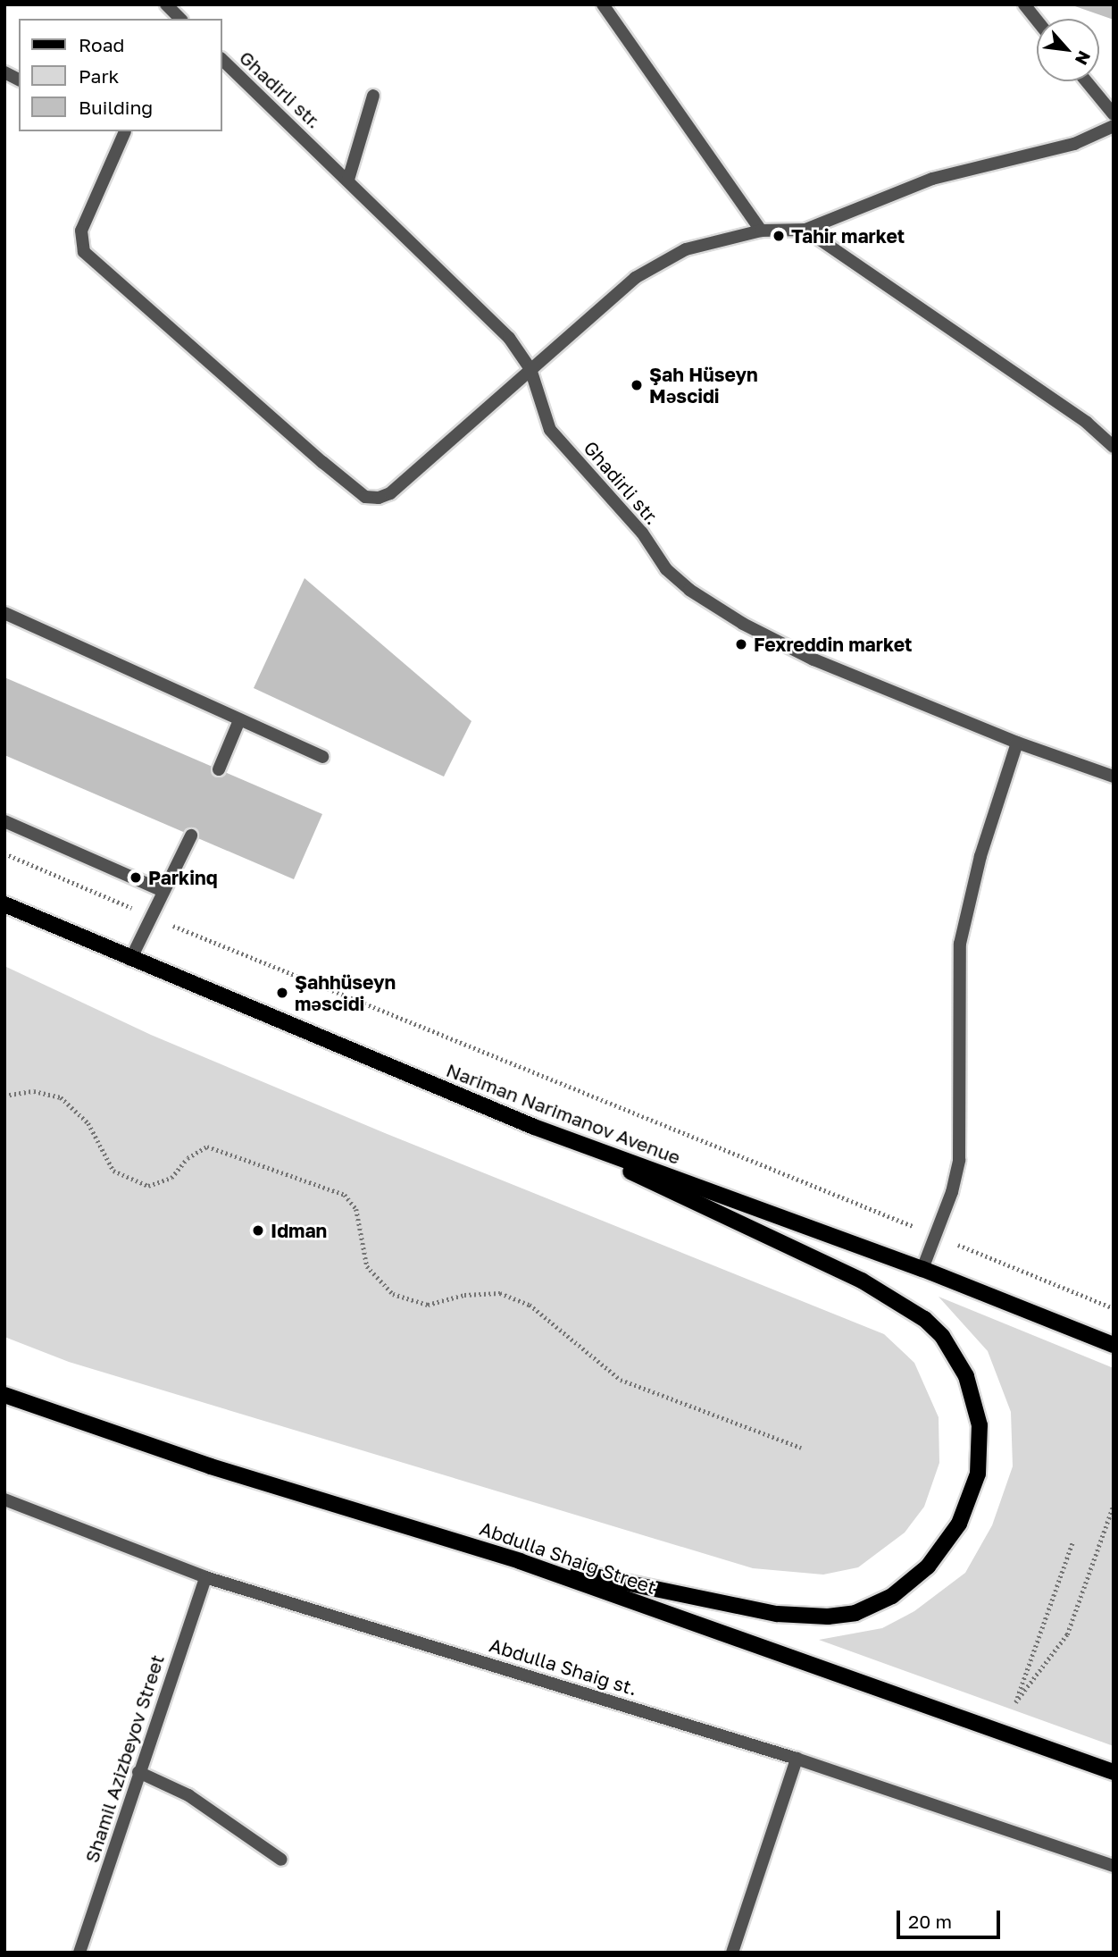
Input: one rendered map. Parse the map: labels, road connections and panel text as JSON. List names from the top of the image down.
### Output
{
  "streets": {
    "main road": ["Nariman Narimanov Avenue", "Abdulla Shaig Street"],
    "street": ["Ghadirli str.", "Abdulla Shaig st.", "Shamil Azizbeyov Street"]
  },
  "crossings": [
    ["Abdulla Shaig st.", "Shamil Azizbeyov Street"]
  ],
  "places": [
    "Tahir market",
    "Şah Hüseyn Məscidi",
    "Fexreddin market",
    "Parkinq",
    "Şahhüseyn məscidi",
    "Idman"
  ],
  "legend": ["Road", "Park", "Building"],
  "scale_bar": "20 m",
  "north": "bottom right"
}
